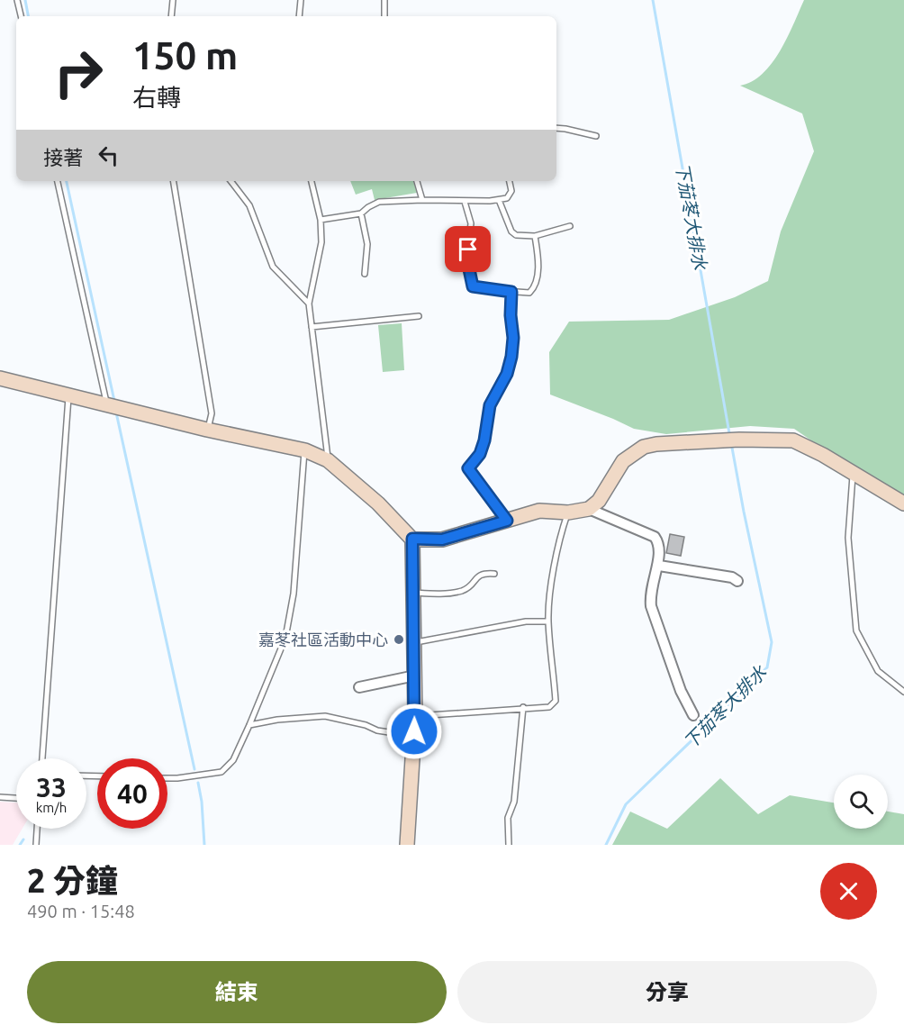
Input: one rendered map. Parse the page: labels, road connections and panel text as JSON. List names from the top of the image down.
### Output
{
  "water": ["下茄苳大排水"],
  "places": ["嘉苳社區活動中心"],
  "page": {
    "turn": ["150 m", "右轉"],
    "then": "接著",
    "speed": "33 km/h",
    "limit": "40",
    "heading": ["2 分鐘", "490 m · 15:48"],
    "buttons": ["結束", "分享"]
  }
}
